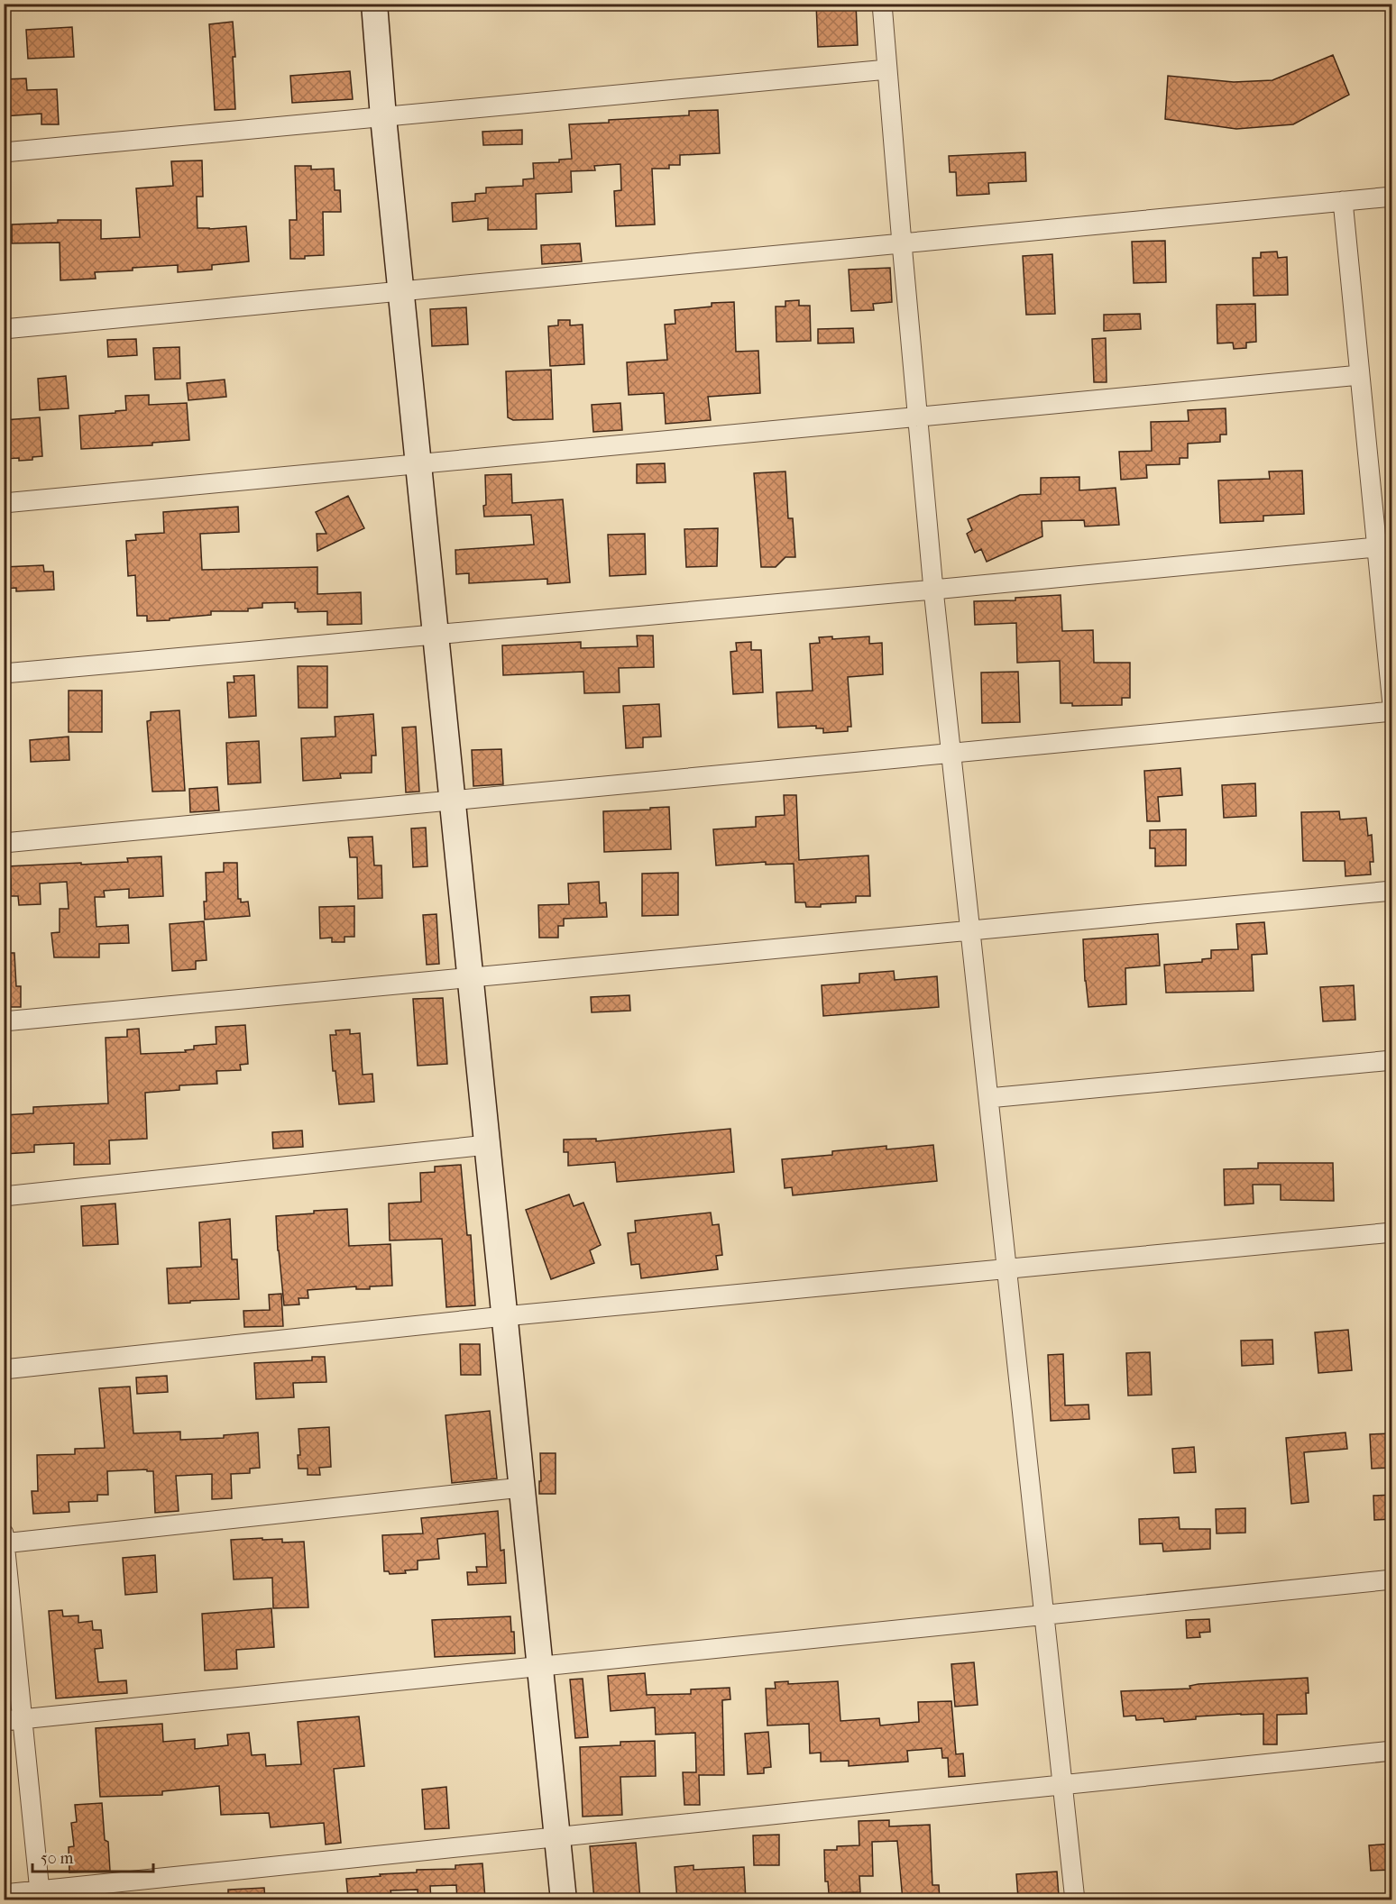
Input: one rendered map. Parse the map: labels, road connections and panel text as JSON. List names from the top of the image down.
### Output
{
  "scale_bar": "50 m"
}
